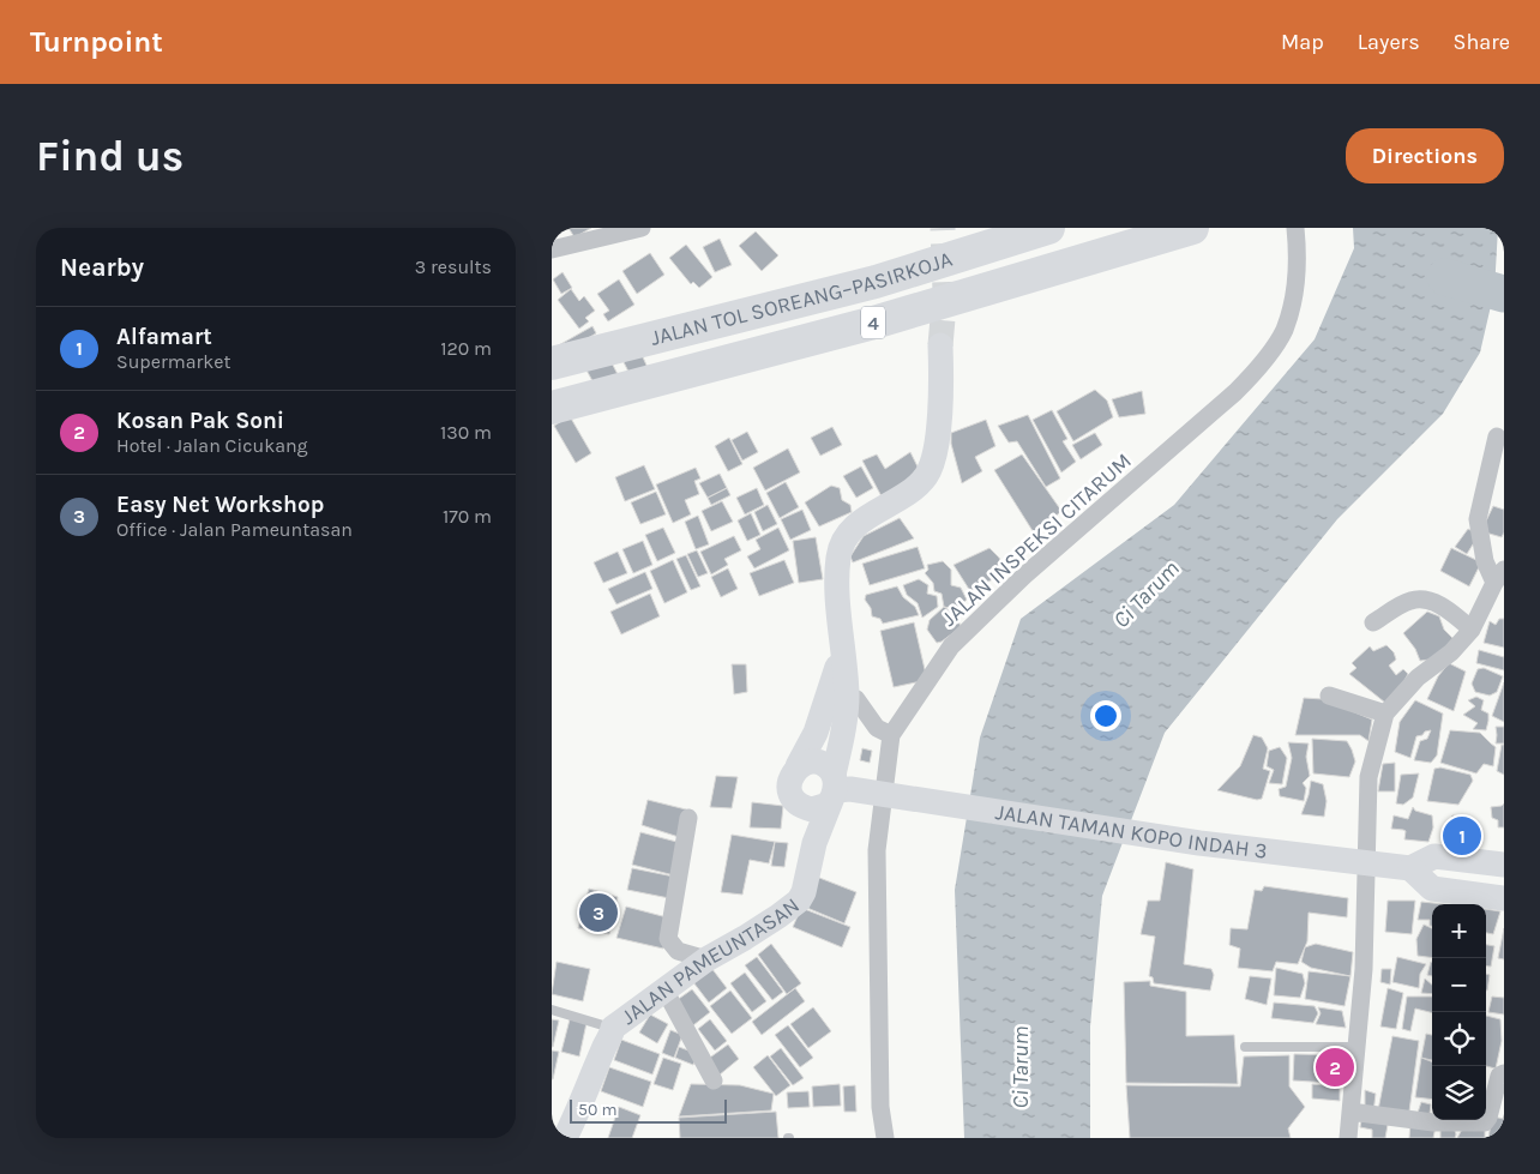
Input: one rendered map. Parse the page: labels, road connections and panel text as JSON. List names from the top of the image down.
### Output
{
  "streets": {
    "highway": ["JALAN TOL SOREANG–PASIRKOJA", "4"],
    "main road": ["JALAN TAMAN KOPO INDAH 3", "JALAN PAMEUNTASAN"],
    "street": ["JALAN INSPEKSI CITARUM"]
  },
  "crossings": [
    ["JALAN TAMAN KOPO INDAH 3", "JALAN PAMEUNTASAN"]
  ],
  "water": ["Ci Tarum"],
  "scale_bar": "50 m",
  "page": {
    "header": "Turnpoint",
    "nav": ["Map", "Layers", "Share"],
    "buttons": "Directions",
    "title": "Find us",
    "heading": ["Nearby", "3 results"],
    "list": [
      {
        "mark": "1",
        "name": "Alfamart",
        "note": "Supermarket",
        "value": "120 m"
      },
      {
        "mark": "2",
        "name": "Kosan Pak Soni",
        "note": "Hotel · Jalan Cicukang",
        "value": "130 m"
      },
      {
        "mark": "3",
        "name": "Easy Net Workshop",
        "note": "Office · Jalan Pameuntasan",
        "value": "170 m"
      }
    ],
    "pins": ["1", "3", "2"],
    "map_buttons": ["+", "−"],
    "scale": "50 m"
  }
}
